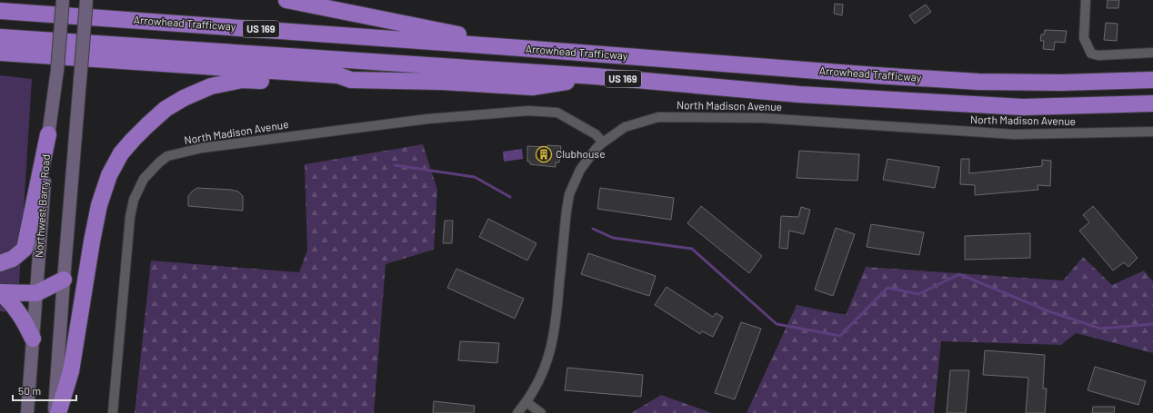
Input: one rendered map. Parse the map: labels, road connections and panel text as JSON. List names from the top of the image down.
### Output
{
  "streets": {
    "highway": ["Arrowhead Trafficway", "US 169"],
    "main road": ["Northwest Barry Road"],
    "street": ["North Madison Avenue"]
  },
  "places": {
    "building": ["Clubhouse"]
  },
  "scale_bar": "50 m"
}
